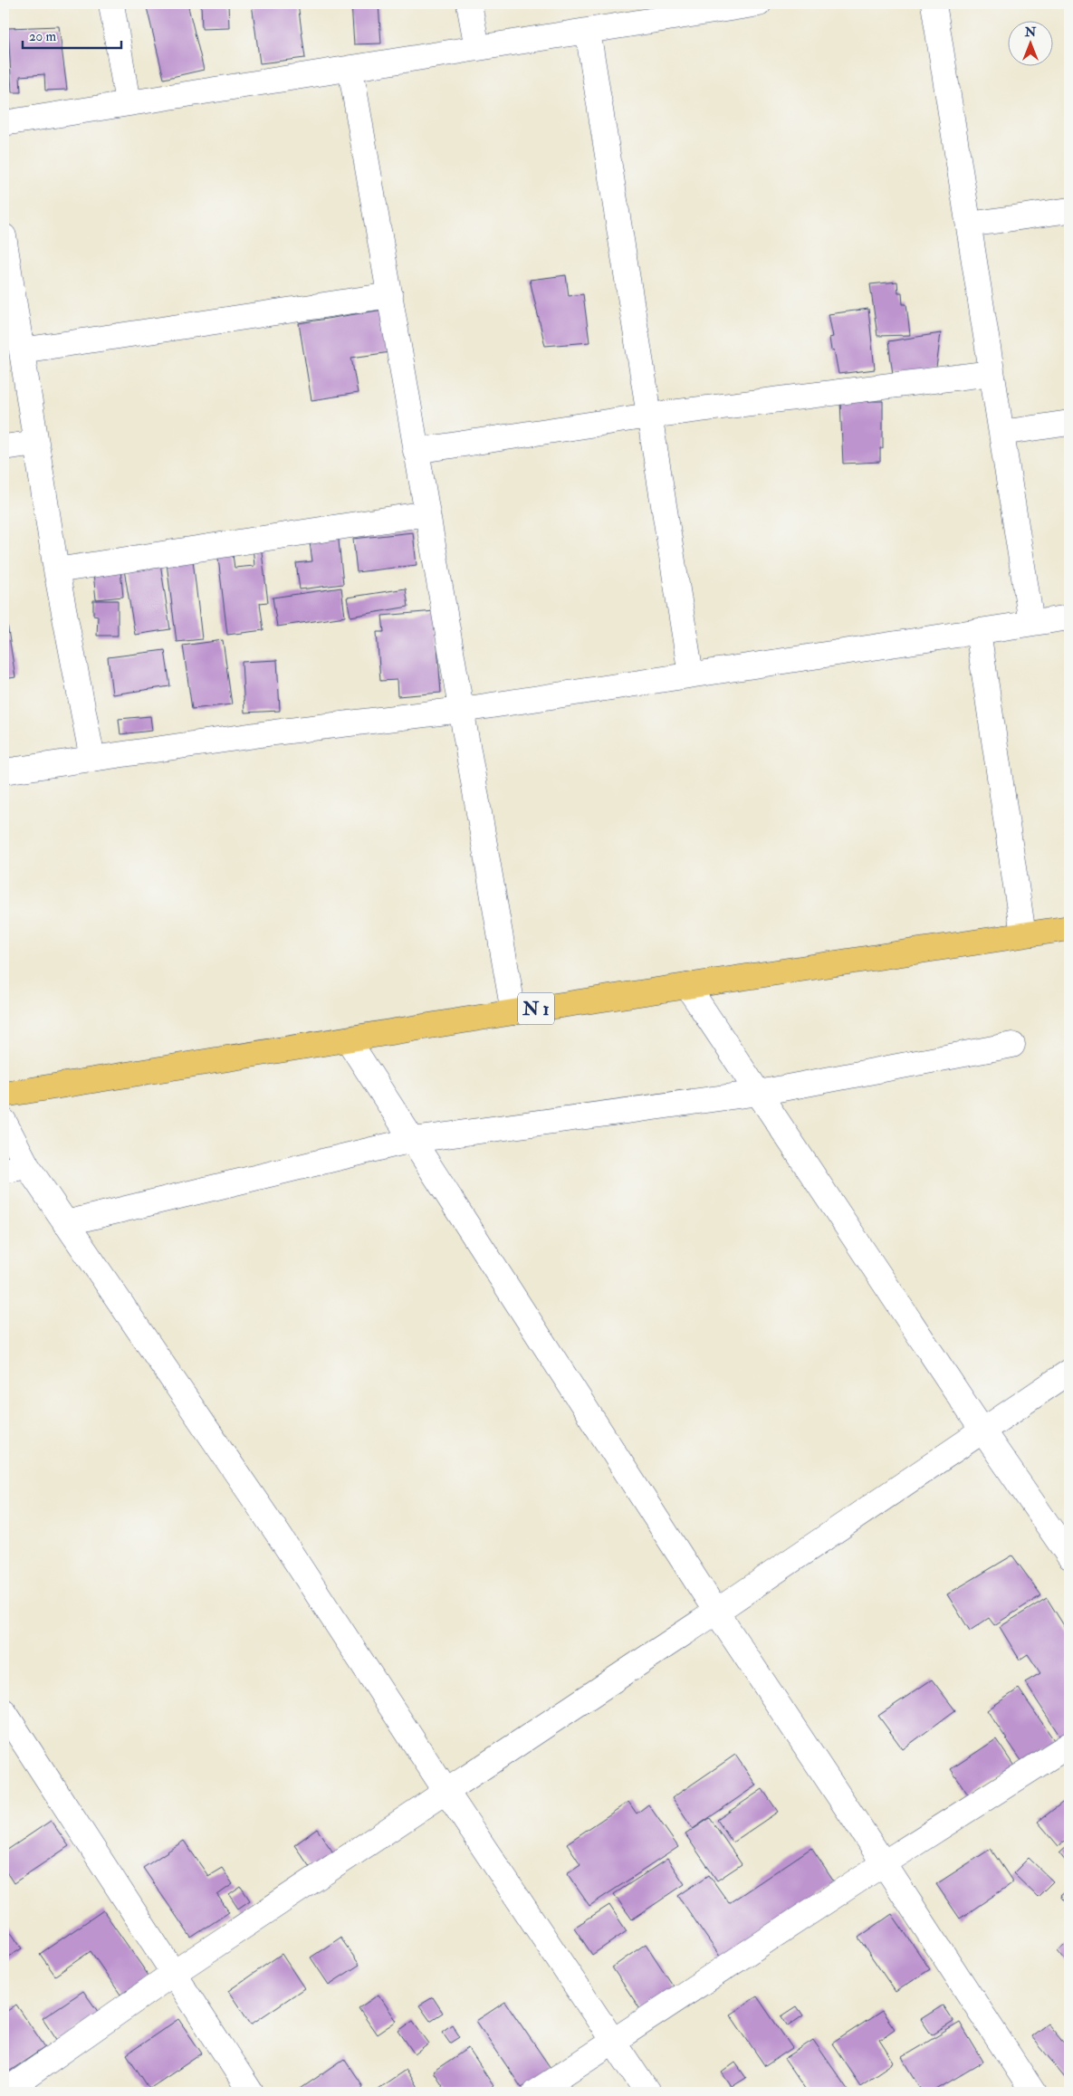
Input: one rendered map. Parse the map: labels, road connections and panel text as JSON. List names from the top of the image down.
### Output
{
  "streets": {
    "highway": ["N 1"]
  },
  "scale_bar": "20 m",
  "north": "top"
}
